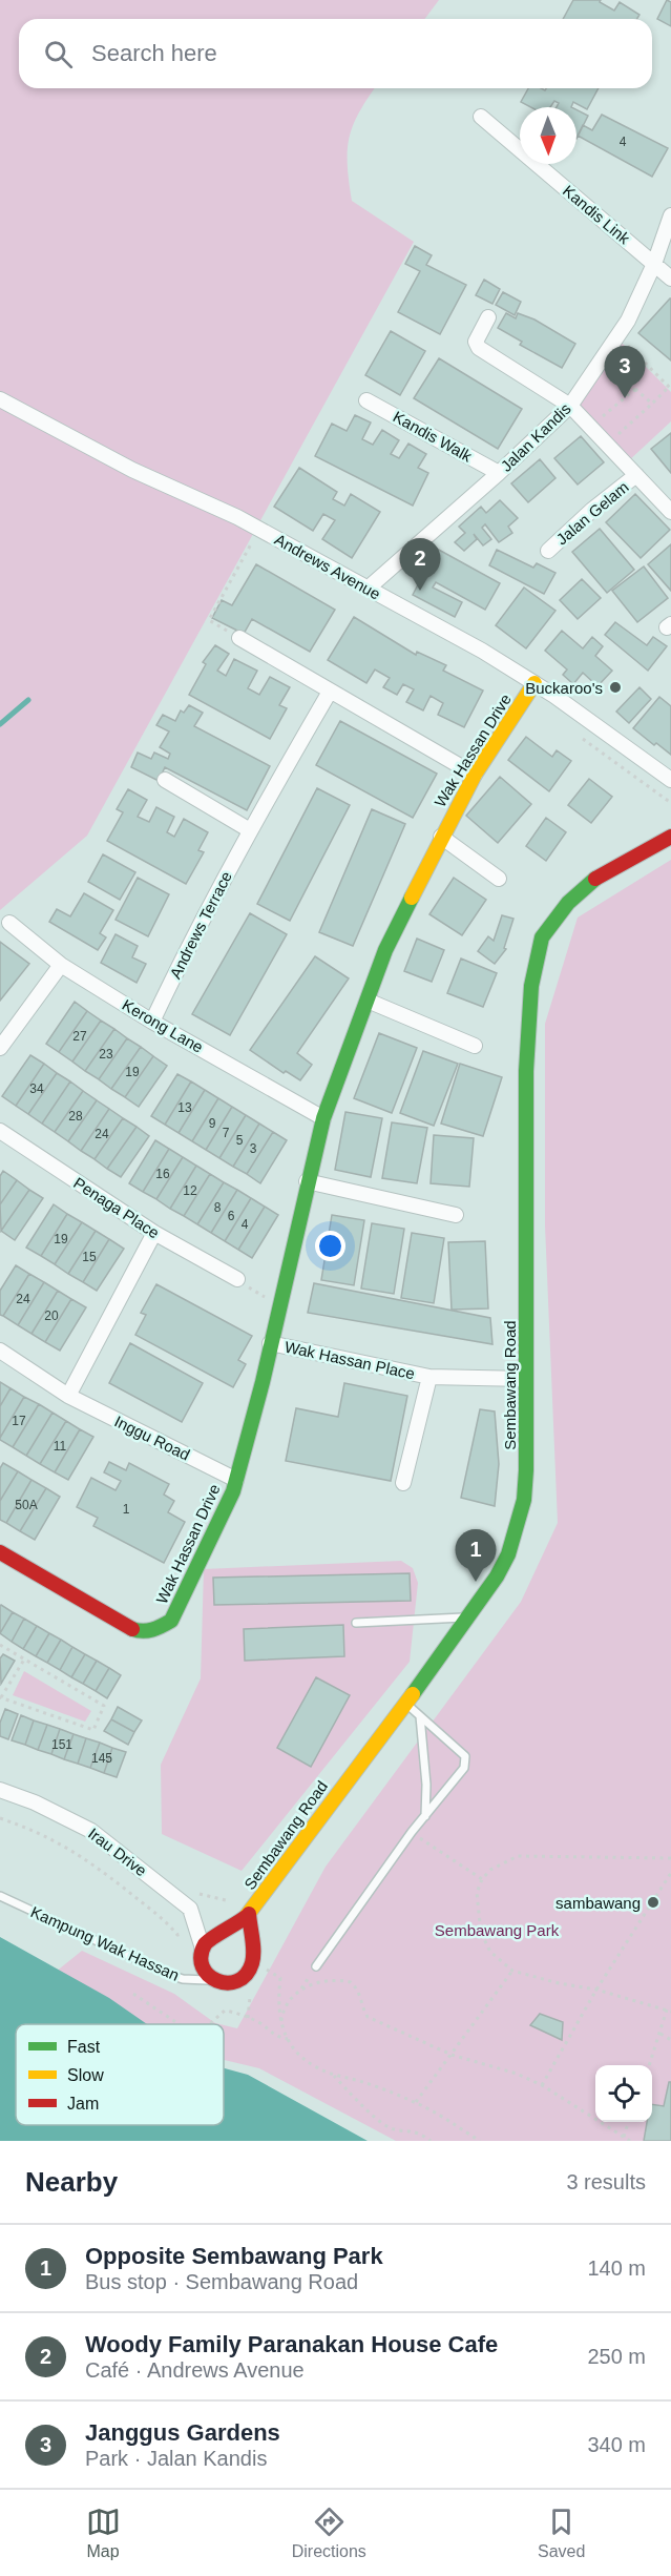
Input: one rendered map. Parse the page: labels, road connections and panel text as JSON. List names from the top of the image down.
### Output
{
  "streets": {
    "street": [
      "Kandis Link",
      "Kandis Walk",
      "Jalan Kandis",
      "Jalan Gelam",
      "Andrews Avenue",
      "Wak Hassan Drive",
      "Andrews Terrace",
      "Kerong Lane",
      "Penaga Place",
      "Wak Hassan Place",
      "Sembawang Road",
      "Inggu Road",
      "Irau Drive"
    ],
    "lane": ["Kampung Wak Hassan"]
  },
  "crossings": [
    ["Kandis Link", "Jalan Kandis"],
    ["Kandis Walk", "Jalan Kandis"],
    ["Jalan Kandis", "Andrews Avenue"],
    ["Andrews Avenue", "Wak Hassan Drive"],
    ["Wak Hassan Drive", "Kerong Lane"],
    ["Wak Hassan Drive", "Wak Hassan Place"],
    ["Wak Hassan Drive", "Inggu Road"],
    ["Andrews Terrace", "Kerong Lane"],
    ["Wak Hassan Place", "Sembawang Road"],
    ["Sembawang Road", "Irau Drive"],
    ["Sembawang Road", "Kampung Wak Hassan"],
    ["Irau Drive", "Kampung Wak Hassan"]
  ],
  "parks": ["Sembawang Park"],
  "places": ["Buckaroo's", "sambawang"],
  "house_numbers": [
    "4",
    "27",
    "23",
    "19",
    "34",
    "13",
    "28",
    "9",
    "7",
    "24",
    "5",
    "3",
    "16",
    "12",
    "8",
    "6",
    "4",
    "19",
    "15",
    "24",
    "20",
    "17",
    "11",
    "50A",
    "1",
    "151",
    "145"
  ],
  "legend": ["Fast", "Slow", "Jam"],
  "north": "bottom",
  "page": {
    "search": "Search here",
    "pins": ["3", "2", "1"],
    "heading": ["Nearby", "3 results"],
    "list": [
      {
        "mark": "1",
        "name": "Opposite Sembawang Park",
        "note": "Bus stop · Sembawang Road",
        "value": "140 m"
      },
      {
        "mark": "2",
        "name": "Woody Family Paranakan House Cafe",
        "note": "Café · Andrews Avenue",
        "value": "250 m"
      },
      {
        "mark": "3",
        "name": "Janggus Gardens",
        "note": "Park · Jalan Kandis",
        "value": "340 m"
      }
    ],
    "nav": ["Map", "Directions", "Saved"]
  }
}
